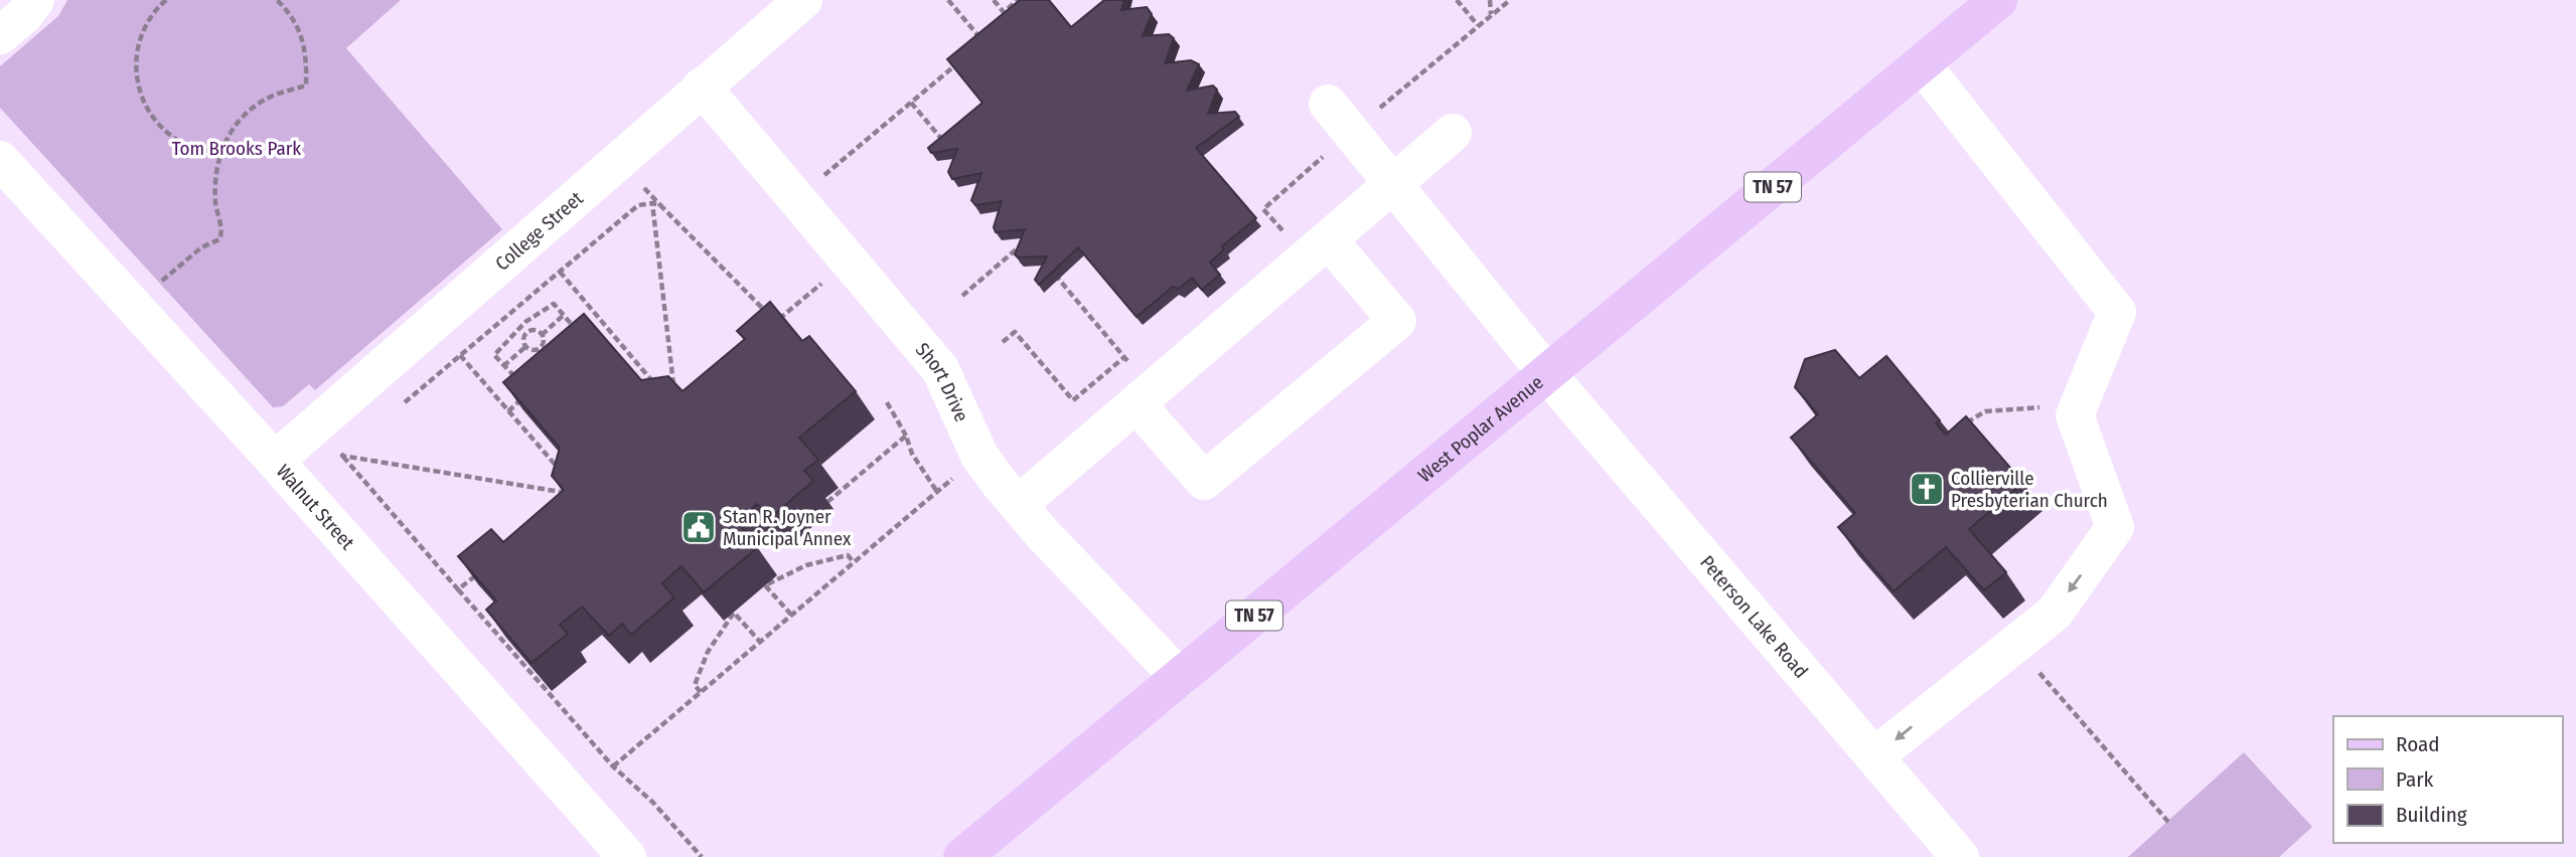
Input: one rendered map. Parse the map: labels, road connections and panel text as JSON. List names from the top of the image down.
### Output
{
  "streets": {
    "main road": ["TN 57", "West Poplar Avenue"],
    "street": [
      "College Street",
      "Short Drive",
      "Walnut Street",
      "Peterson Lake Road"
    ]
  },
  "crossings": [
    ["College Street", "Short Drive"],
    ["College Street", "Walnut Street"],
    ["Short Drive", "West Poplar Avenue"],
    ["West Poplar Avenue", "Peterson Lake Road"]
  ],
  "parks": ["Tom Brooks Park"],
  "places": {
    "church": ["Collierville Presbyterian Church"],
    "public building": ["Stan R. Joyner Municipal Annex"]
  },
  "legend": ["Road", "Park", "Building"]
}
